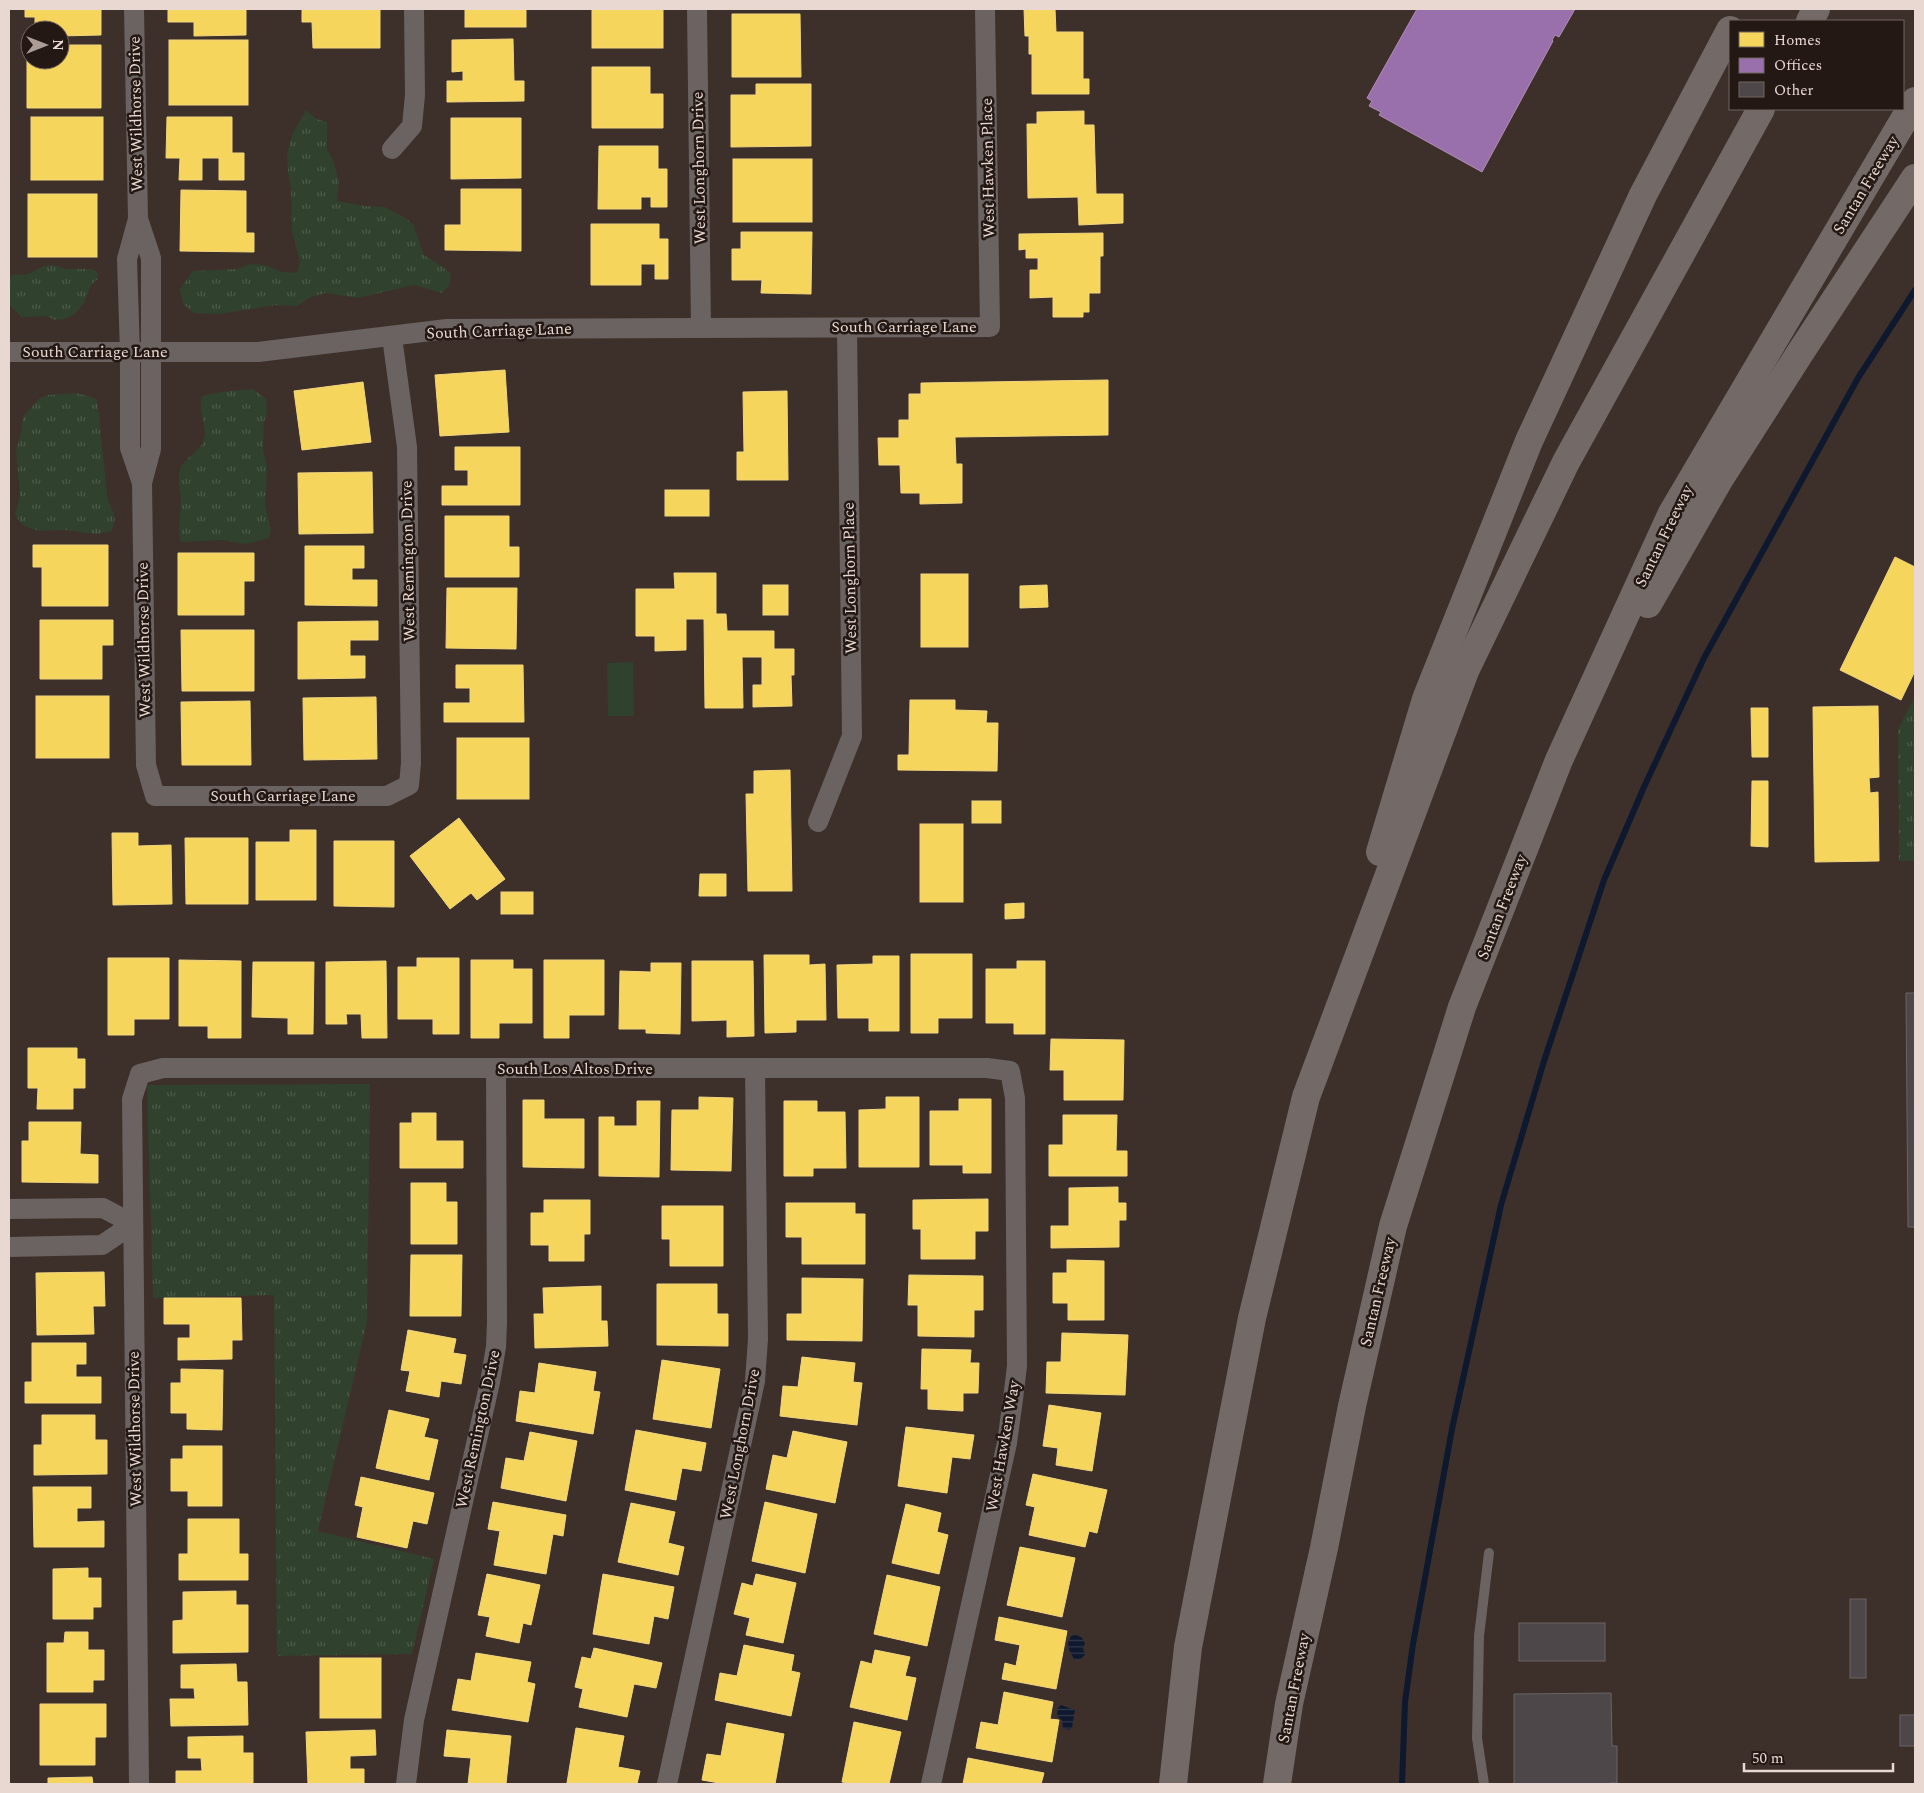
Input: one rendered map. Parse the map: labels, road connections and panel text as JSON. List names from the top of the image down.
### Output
{
  "streets": {
    "highway": ["Santan Freeway"],
    "street": [
      "West Wildhorse Drive",
      "West Longhorn Drive",
      "West Hawken Place",
      "South Carriage Lane",
      "West Remington Drive",
      "West Longhorn Place",
      "South Los Altos Drive",
      "West Hawken Way"
    ]
  },
  "crossings": [
    ["West Wildhorse Drive", "South Carriage Lane"],
    ["West Wildhorse Drive", "South Los Altos Drive"],
    ["West Longhorn Drive", "South Carriage Lane"],
    ["West Longhorn Drive", "South Los Altos Drive"],
    ["West Hawken Place", "South Carriage Lane"],
    ["South Carriage Lane", "West Remington Drive"],
    ["South Carriage Lane", "West Longhorn Place"],
    ["West Remington Drive", "South Los Altos Drive"],
    ["South Los Altos Drive", "West Hawken Way"]
  ],
  "legend": ["Homes", "Offices", "Other"],
  "scale_bar": "50 m",
  "north": "right"
}
